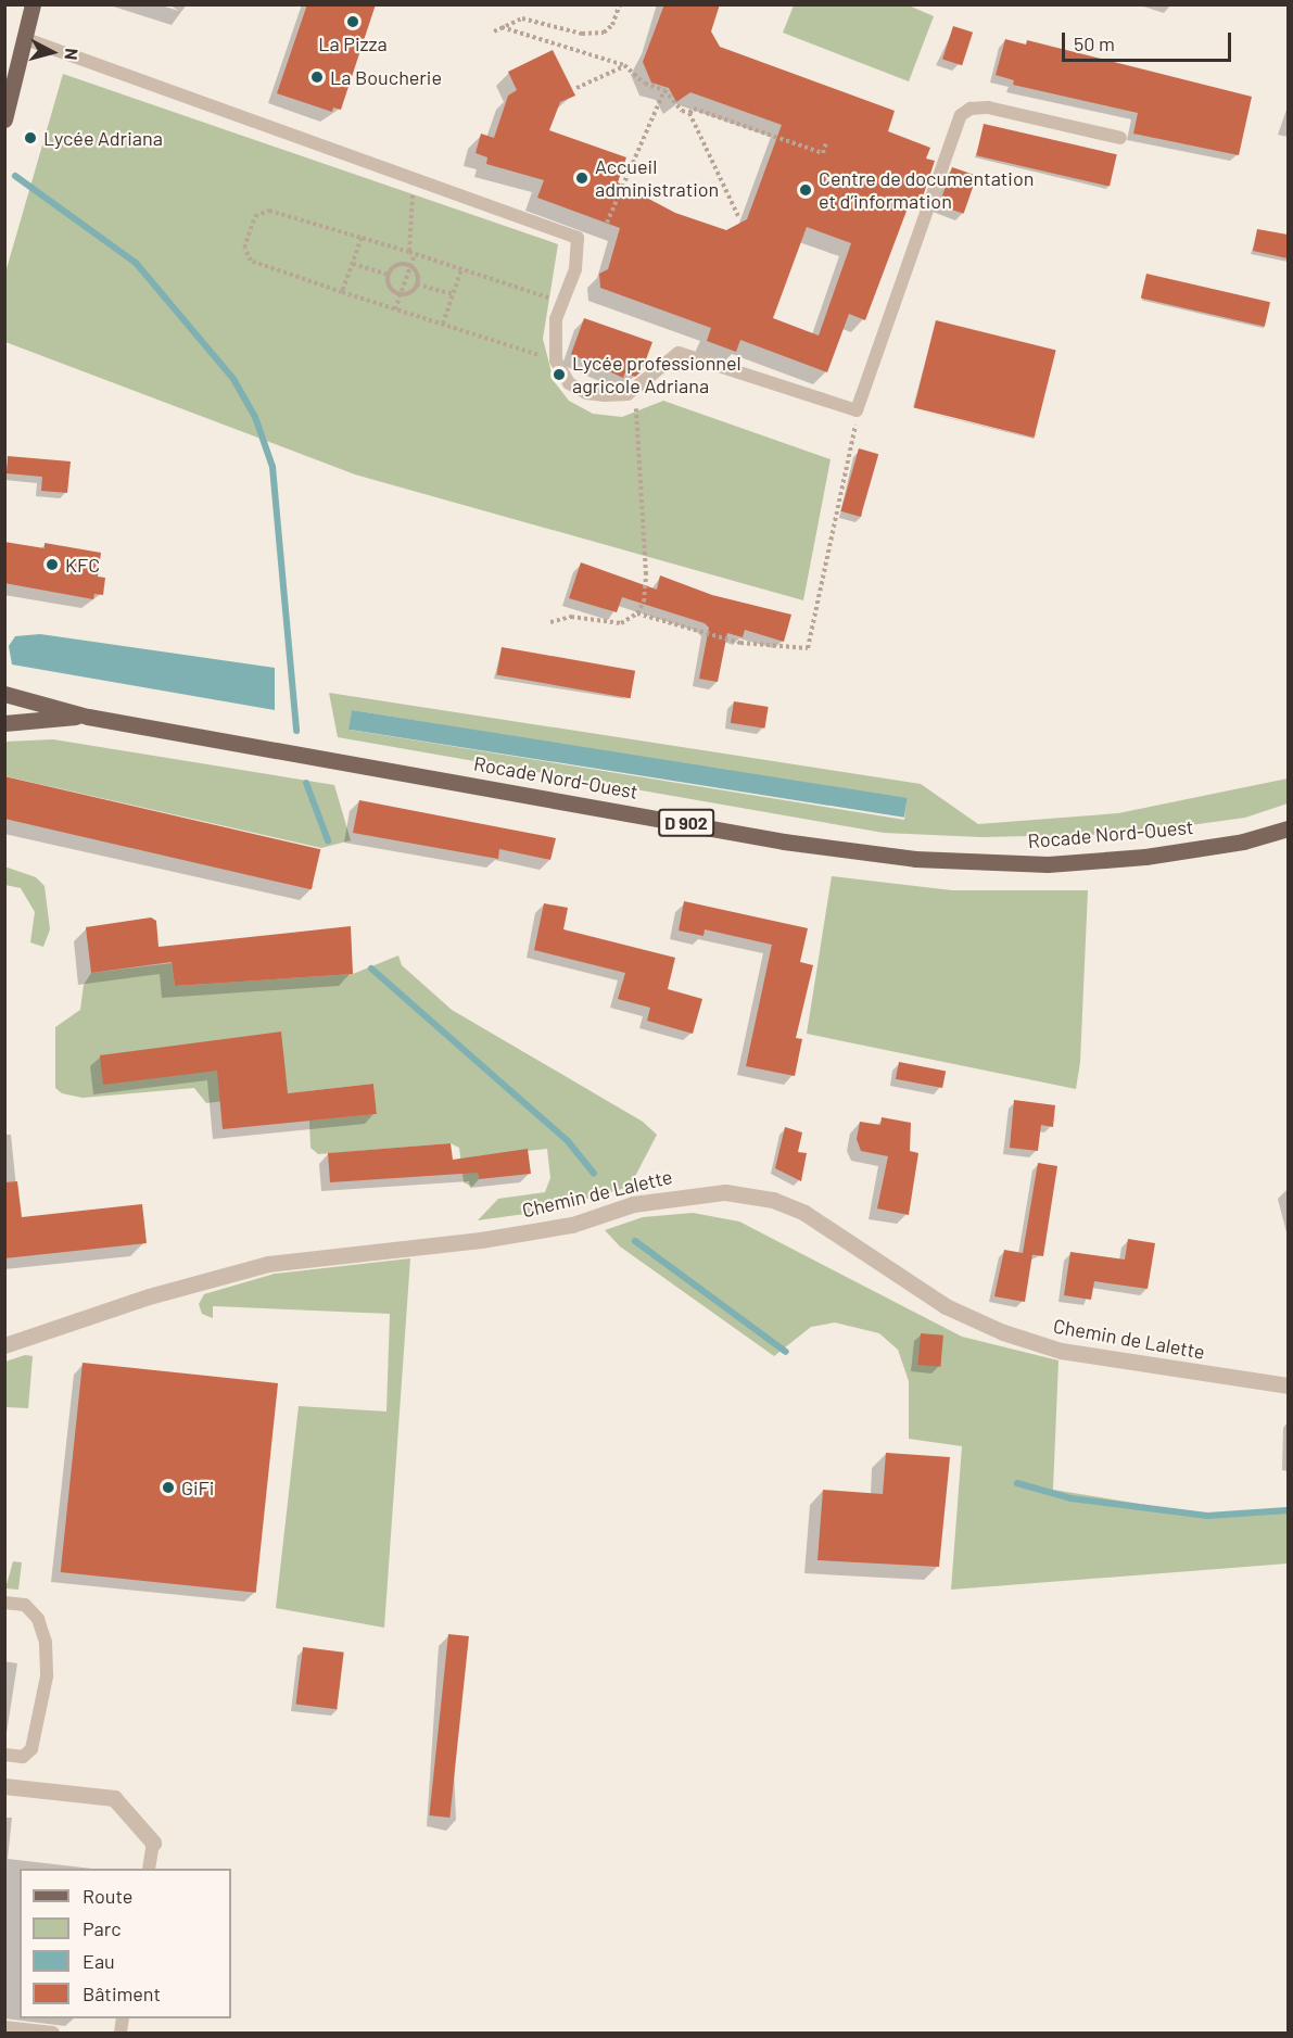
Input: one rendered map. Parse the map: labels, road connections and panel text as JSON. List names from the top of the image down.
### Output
{
  "streets": {
    "main road": ["Rocade Nord-Ouest", "D 902"],
    "street": ["Chemin de Lalette"]
  },
  "places": [
    "La Pizza",
    "La Boucherie",
    "Lycée Adriana",
    "Accueil administration",
    "Centre de documentation et d’information",
    "Lycée professionnel agricole Adriana",
    "KFC",
    "GiFi"
  ],
  "legend": [
    "Route",
    "Parc",
    "Eau",
    "Bâtiment"
  ],
  "scale_bar": "50 m",
  "north": "right"
}
